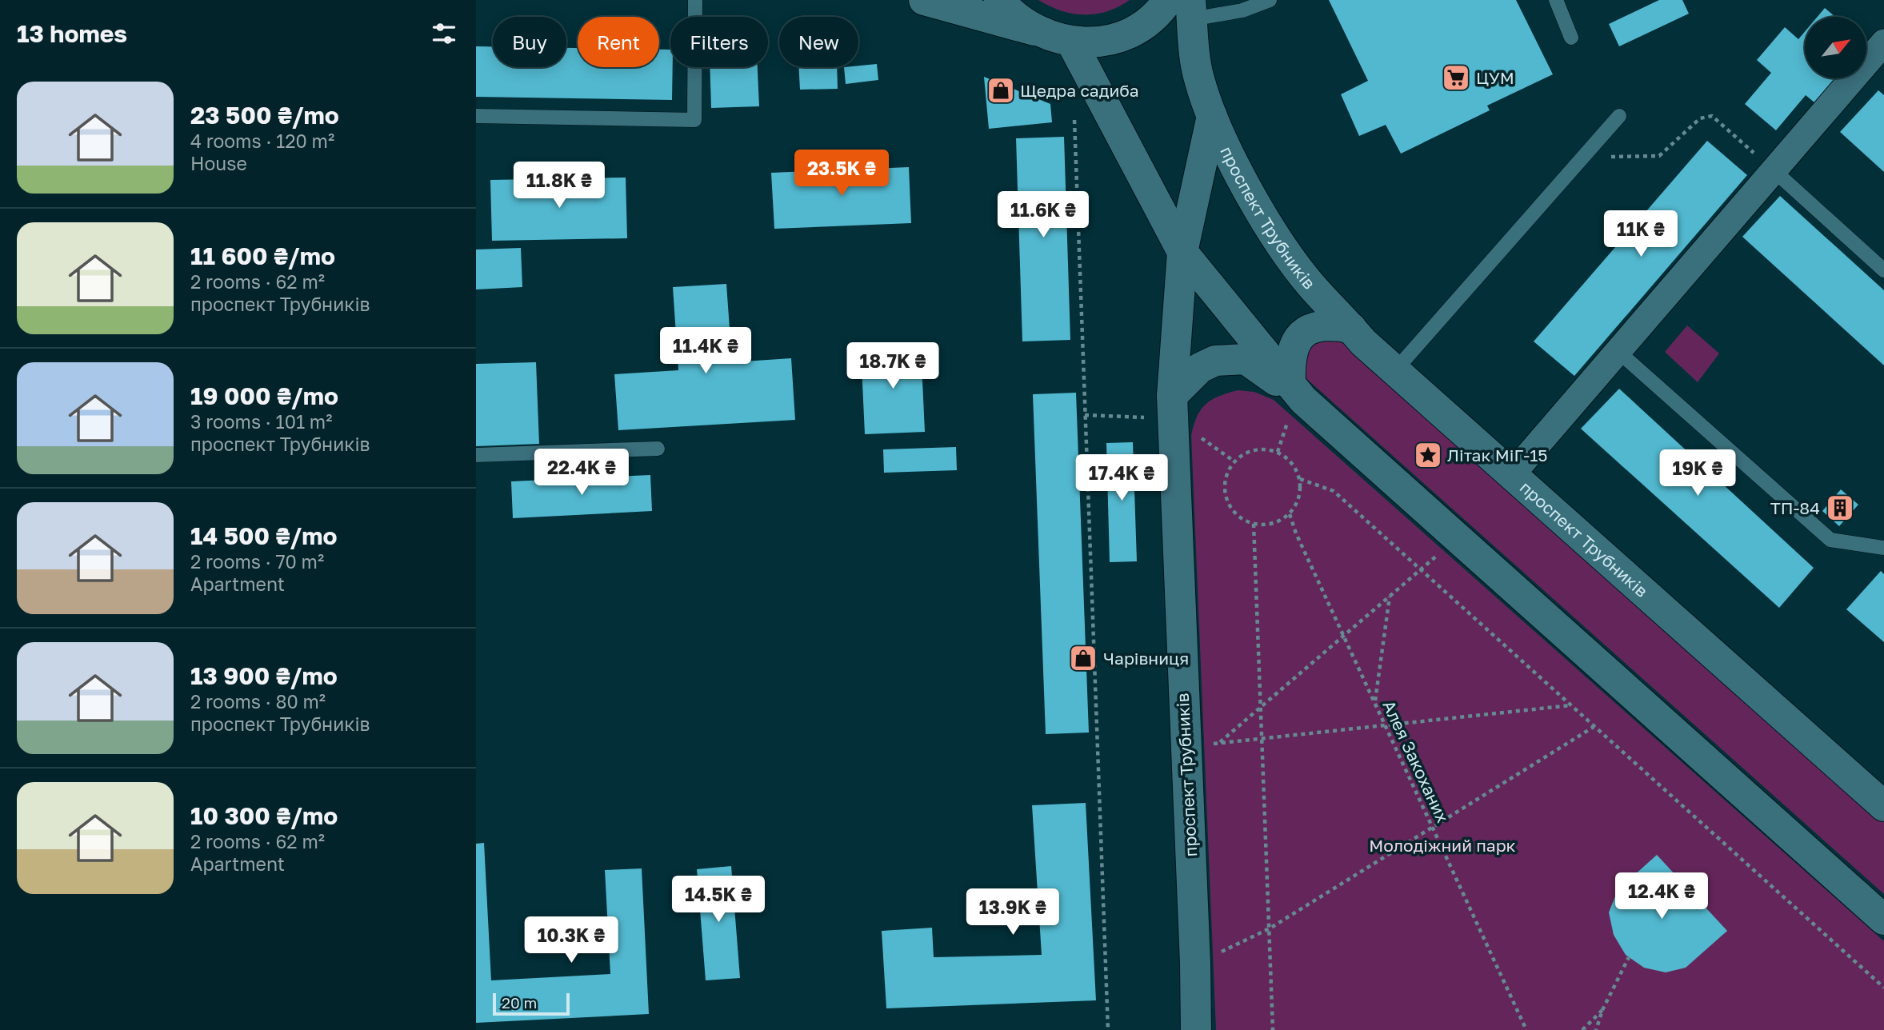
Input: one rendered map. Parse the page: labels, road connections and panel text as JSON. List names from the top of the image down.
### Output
{
  "streets": {
    "main road": ["проспект Трубників"],
    "path": ["Алея Закоханих"]
  },
  "parks": ["Молодіжний парк"],
  "places": {
    "supermarket": ["ЦУМ"],
    "shop": ["Щедра садиба", "Чарівниця"],
    "place": ["Літак МіГ-15"],
    "building": ["ТП-84"]
  },
  "scale_bar": "20 m",
  "north": "top right",
  "page": {
    "heading": "13 homes",
    "chip": [
      "Buy",
      "Rent",
      "Filters",
      "New"
    ],
    "list": [
      {
        "name": "23 500 ₴/mo",
        "note": "4 rooms · 120 m² · House"
      },
      {
        "name": "11 600 ₴/mo",
        "note": "2 rooms · 62 m² · проспект Трубників"
      },
      {
        "name": "19 000 ₴/mo",
        "note": "3 rooms · 101 m² · проспект Трубників"
      },
      {
        "name": "14 500 ₴/mo",
        "note": "2 rooms · 70 m² · Apartment"
      },
      {
        "name": "13 900 ₴/mo",
        "note": "2 rooms · 80 m² · проспект Трубників"
      },
      {
        "name": "10 300 ₴/mo",
        "note": "2 rooms · 62 m² · Apartment"
      }
    ],
    "price": [
      "23.5K ₴",
      "11.8K ₴",
      "11.6K ₴",
      "11K ₴",
      "11.4K ₴",
      "18.7K ₴",
      "22.4K ₴",
      "19K ₴",
      "17.4K ₴",
      "12.4K ₴",
      "14.5K ₴",
      "13.9K ₴",
      "10.3K ₴"
    ],
    "scale": "20 m"
  }
}
